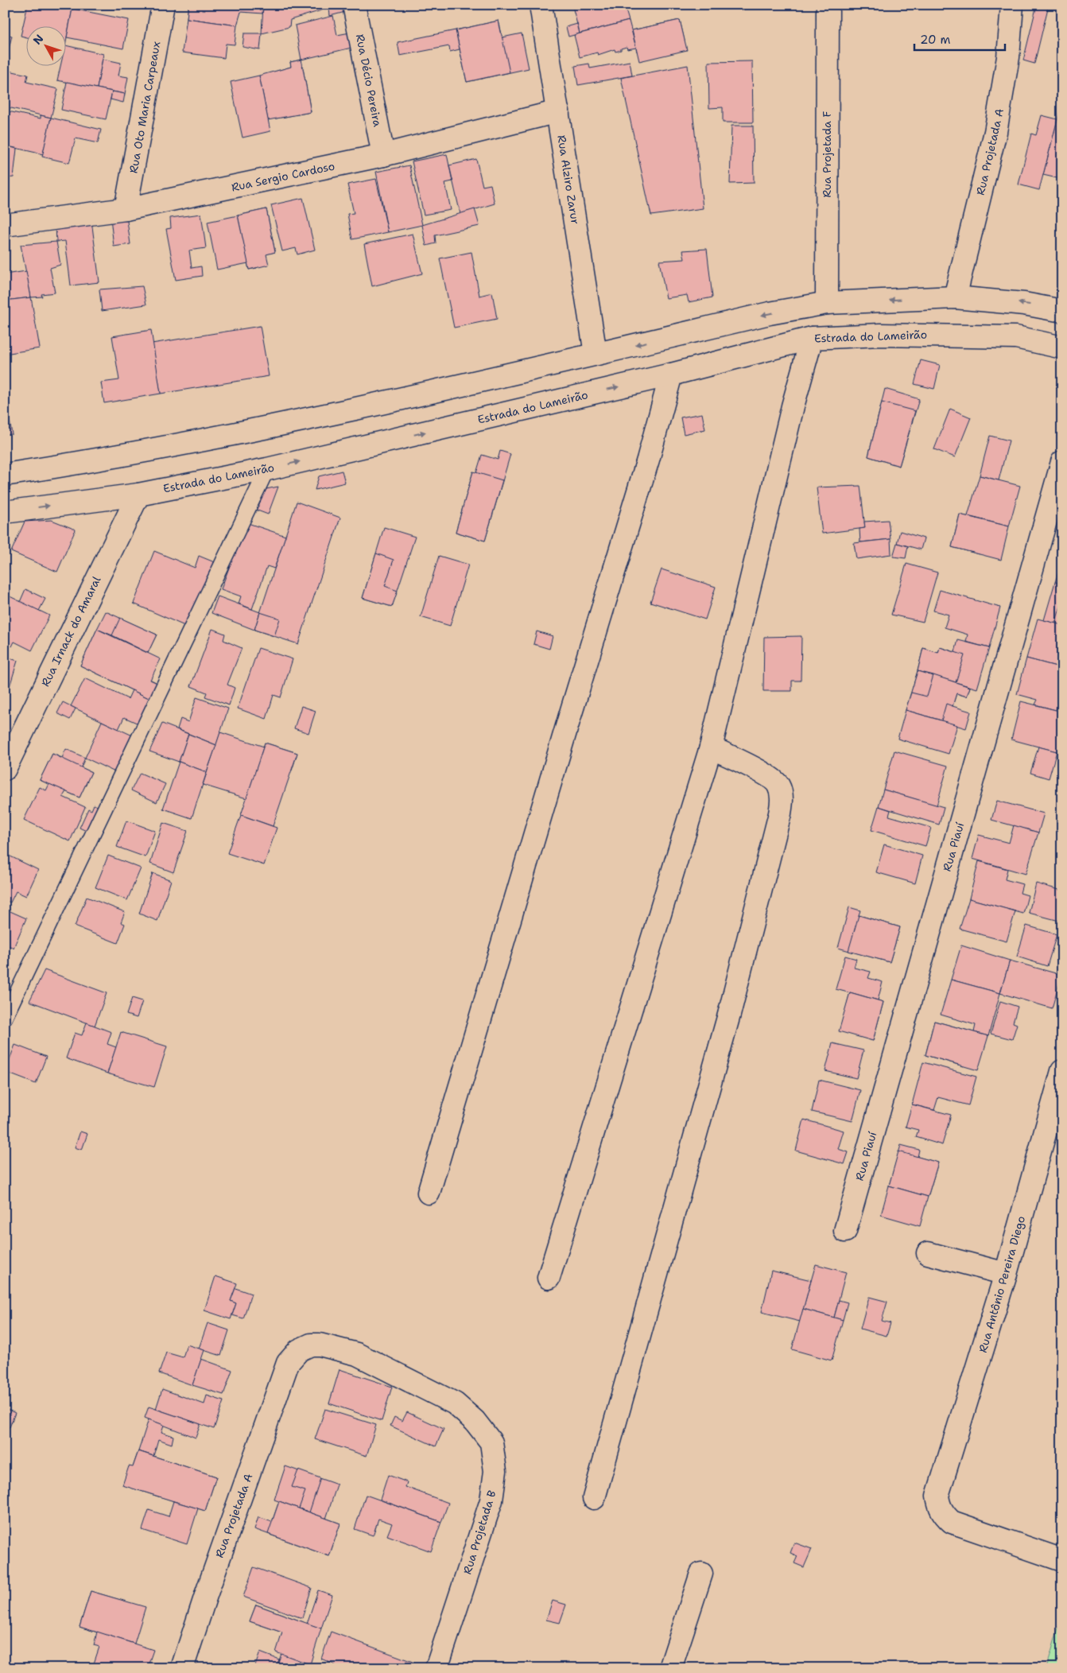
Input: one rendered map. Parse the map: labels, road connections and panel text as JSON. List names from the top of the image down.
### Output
{
  "streets": {
    "street": [
      "Rua Décio Pereira",
      "Rua Oto Maria Carpeaux",
      "Rua Projetada A",
      "Rua Projetada F",
      "Rua Sergio Cardoso",
      "Rua Alziro Zarur",
      "Estrada do Lameirão",
      "Rua Irnack do Amaral",
      "Rua Piauí",
      "Rua Antônio Pereira Diego",
      "Rua Projetada B"
    ]
  },
  "crossings": [
    ["Rua Décio Pereira", "Rua Sergio Cardoso"],
    ["Rua Oto Maria Carpeaux", "Rua Sergio Cardoso"],
    ["Rua Projetada A", "Rua Projetada B"],
    ["Rua Sergio Cardoso", "Rua Alziro Zarur"],
    ["Estrada do Lameirão", "Rua Irnack do Amaral"]
  ],
  "scale_bar": "20 m",
  "north": "top left"
}
